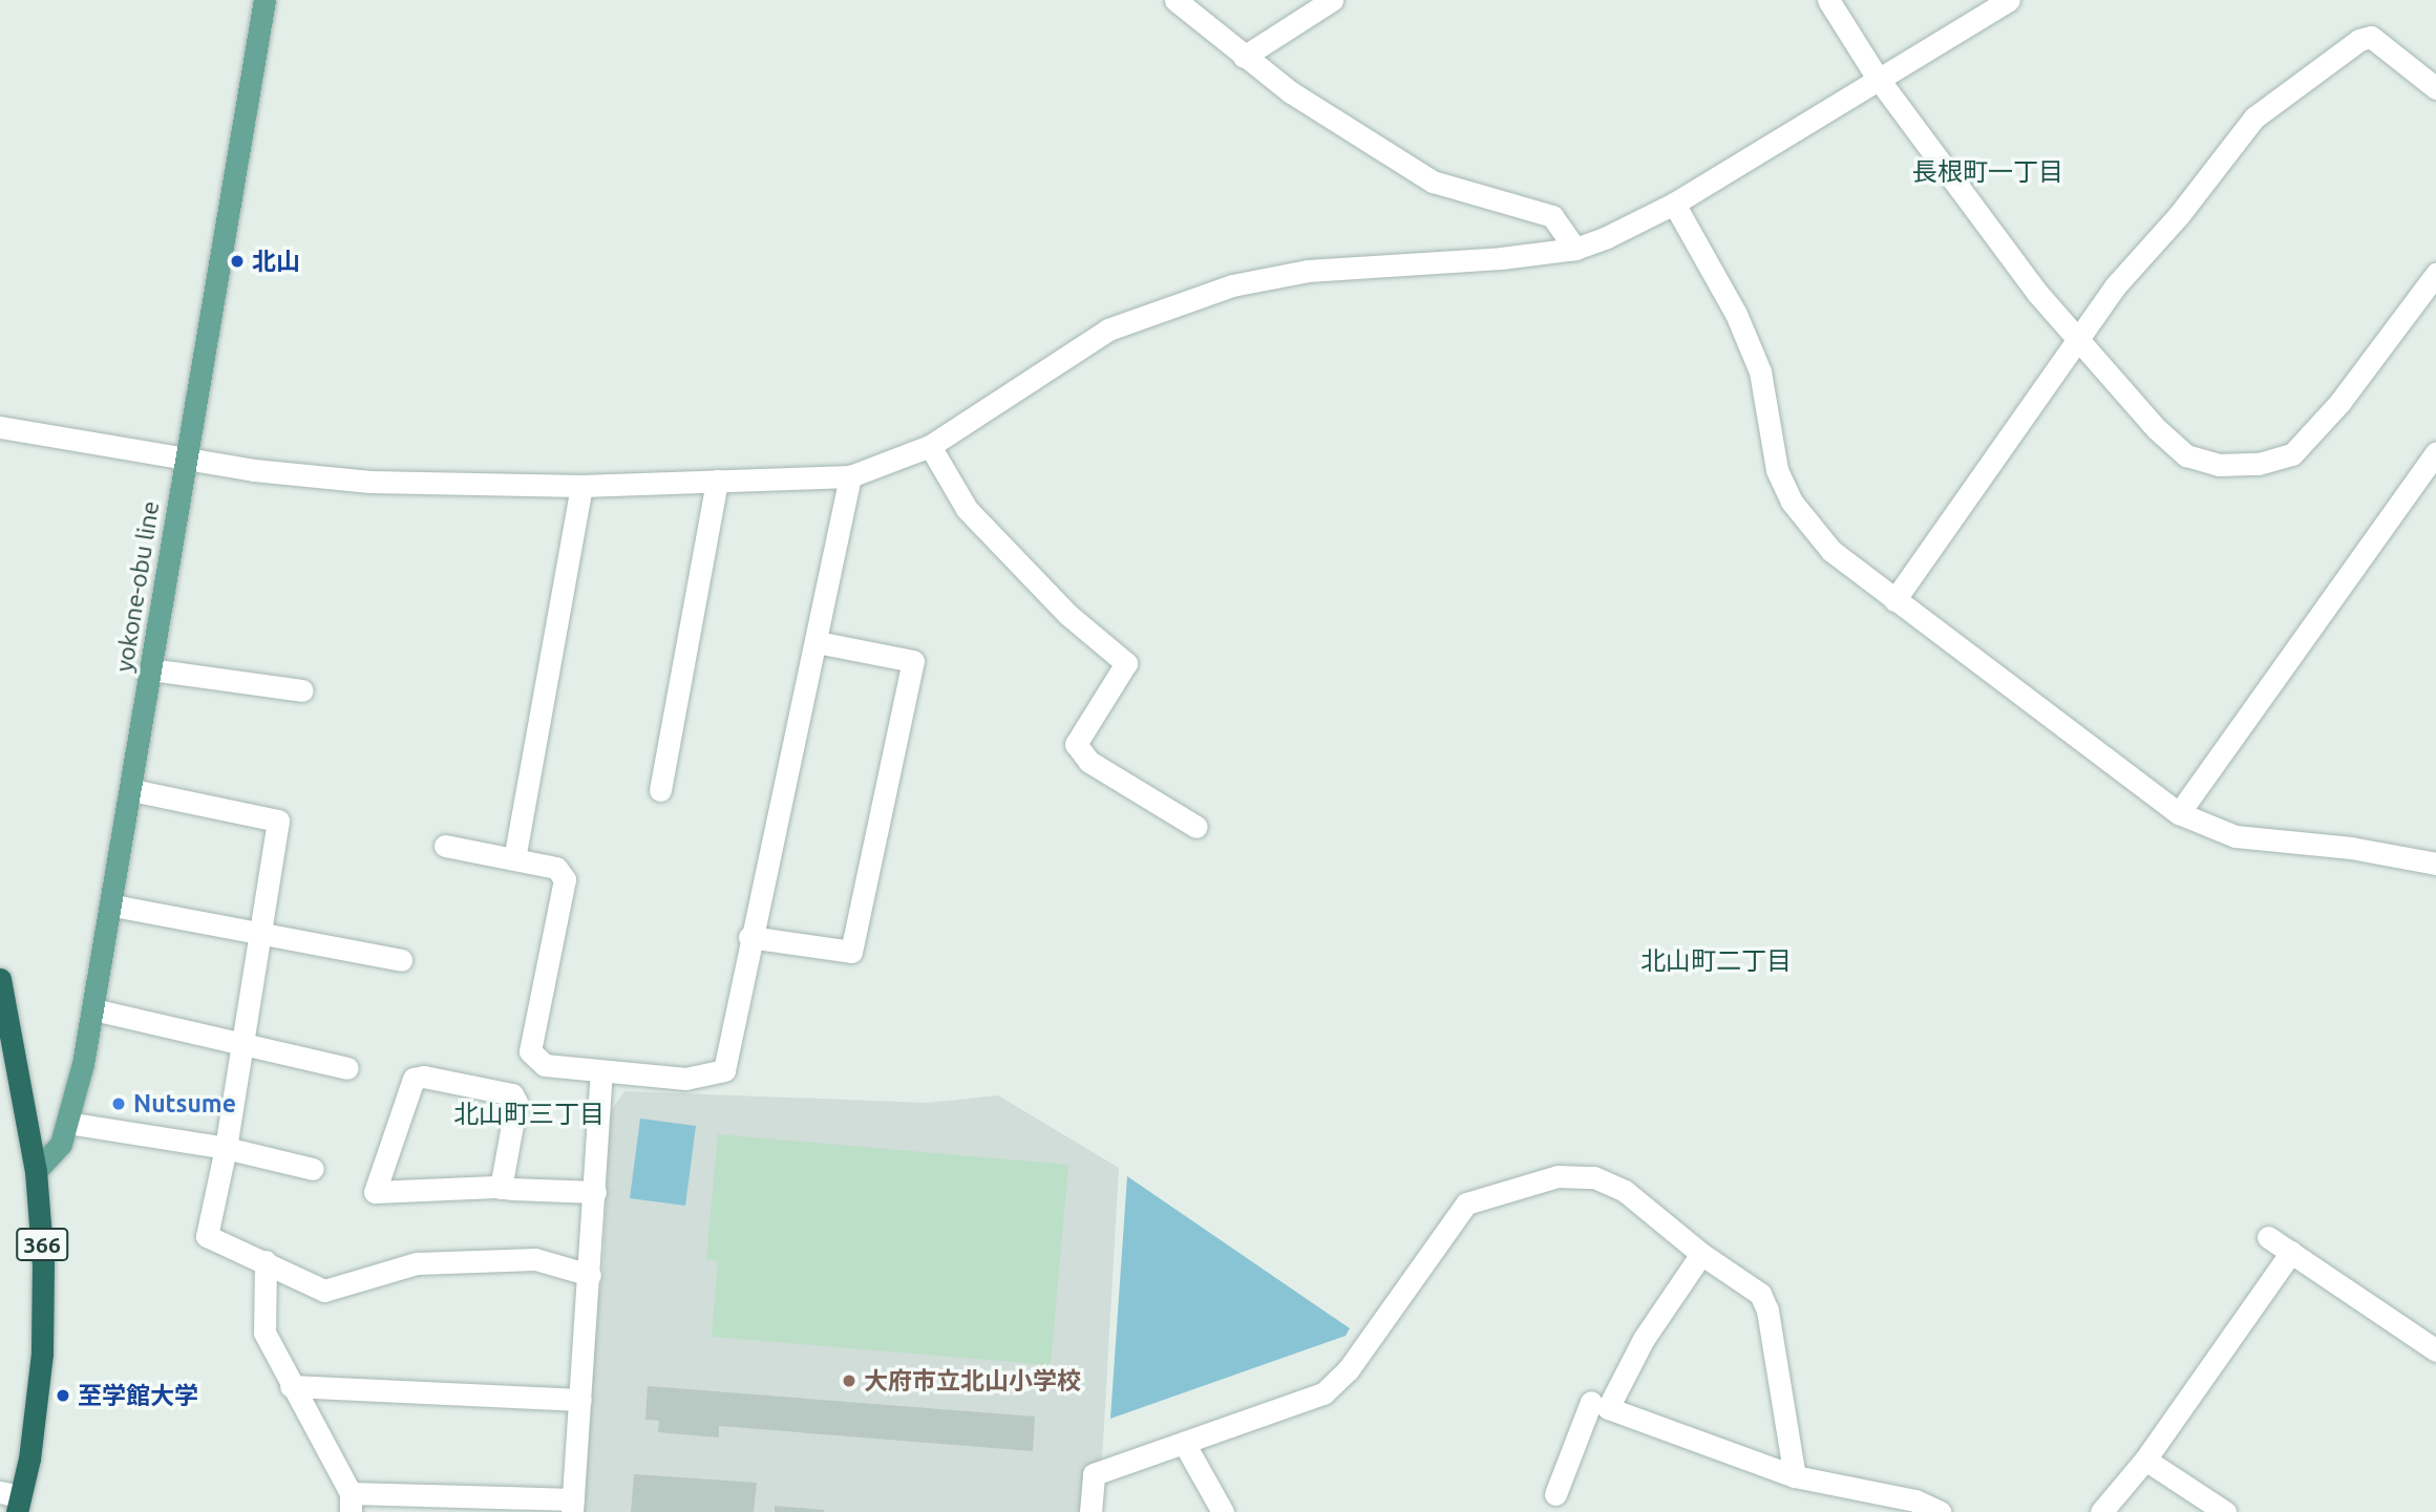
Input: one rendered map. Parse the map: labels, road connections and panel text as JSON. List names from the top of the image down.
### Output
{
  "streets": {
    "highway": ["366"],
    "main road": ["yokone-obu line"]
  },
  "crossings": [
    ["yokone-obu line", "366"]
  ],
  "districts": ["長根町一丁目", "北山町二丁目", "北山町三丁目"],
  "places": [
    "北山",
    "Nutsume",
    "大府市立北山小学校",
    "至学館大学"
  ]
}
